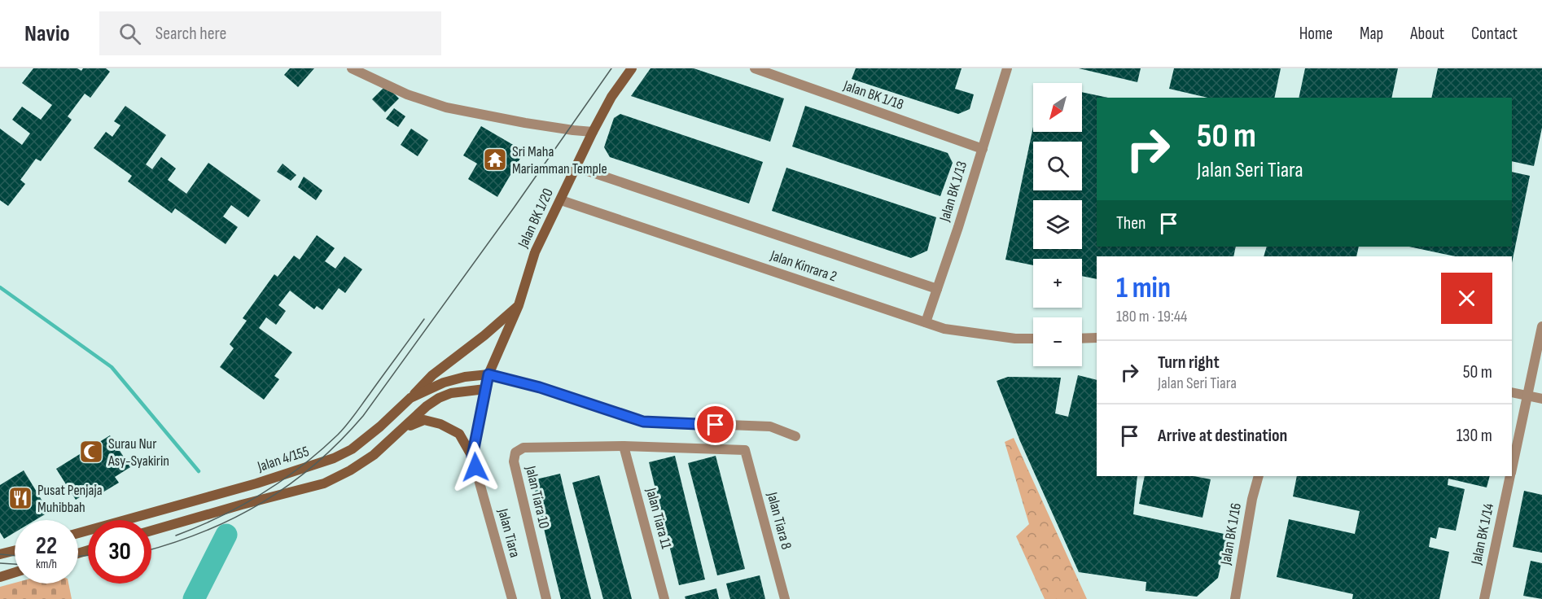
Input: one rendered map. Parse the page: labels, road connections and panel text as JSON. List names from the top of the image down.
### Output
{
  "streets": {
    "street": [
      "Jalan BK 1/18",
      "Jalan BK 1/13",
      "Jalan BK 1/20",
      "Jalan Kinrara 2",
      "Jalan 4/155",
      "Jalan Tiara 10",
      "Jalan Tiara 11",
      "Jalan Tiara 8",
      "Jalan Tiara",
      "Jalan BK 1/16",
      "Jalan BK 1/14"
    ]
  },
  "crossings": [
    ["Jalan BK 1/18", "Jalan BK 1/13"],
    ["Jalan BK 1/13", "Jalan Kinrara 2"],
    ["Jalan BK 1/20", "Jalan Kinrara 2"],
    ["Jalan BK 1/20", "Jalan 4/155"],
    ["Jalan BK 1/20", "Jalan Tiara"],
    ["Jalan Tiara 10", "Jalan Tiara 11"],
    ["Jalan Tiara 10", "Jalan Tiara 8"],
    ["Jalan Tiara 11", "Jalan Tiara 8"]
  ],
  "places": {
    "temple": ["Sri Maha Mariamman Temple"],
    "mosque": ["Surau Nur Asy-Syakirin"],
    "restaurant": ["Pusat Penjaja Muhibbah"]
  },
  "north": "bottom left",
  "page": {
    "header": "Navio",
    "search": "Search here",
    "nav": [
      "Home",
      "Map",
      "About",
      "Contact"
    ],
    "map_buttons": ["+", "−"],
    "turn": ["50 m", "Jalan Seri Tiara"],
    "then": "Then",
    "heading": ["1 min", "180 m · 19:44"],
    "list": [
      {
        "name": "Turn right",
        "note": "Jalan Seri Tiara",
        "value": "50 m"
      },
      {
        "name": "Arrive at destination",
        "value": "130 m"
      }
    ],
    "speed": "22 km/h",
    "limit": "30"
  }
}
